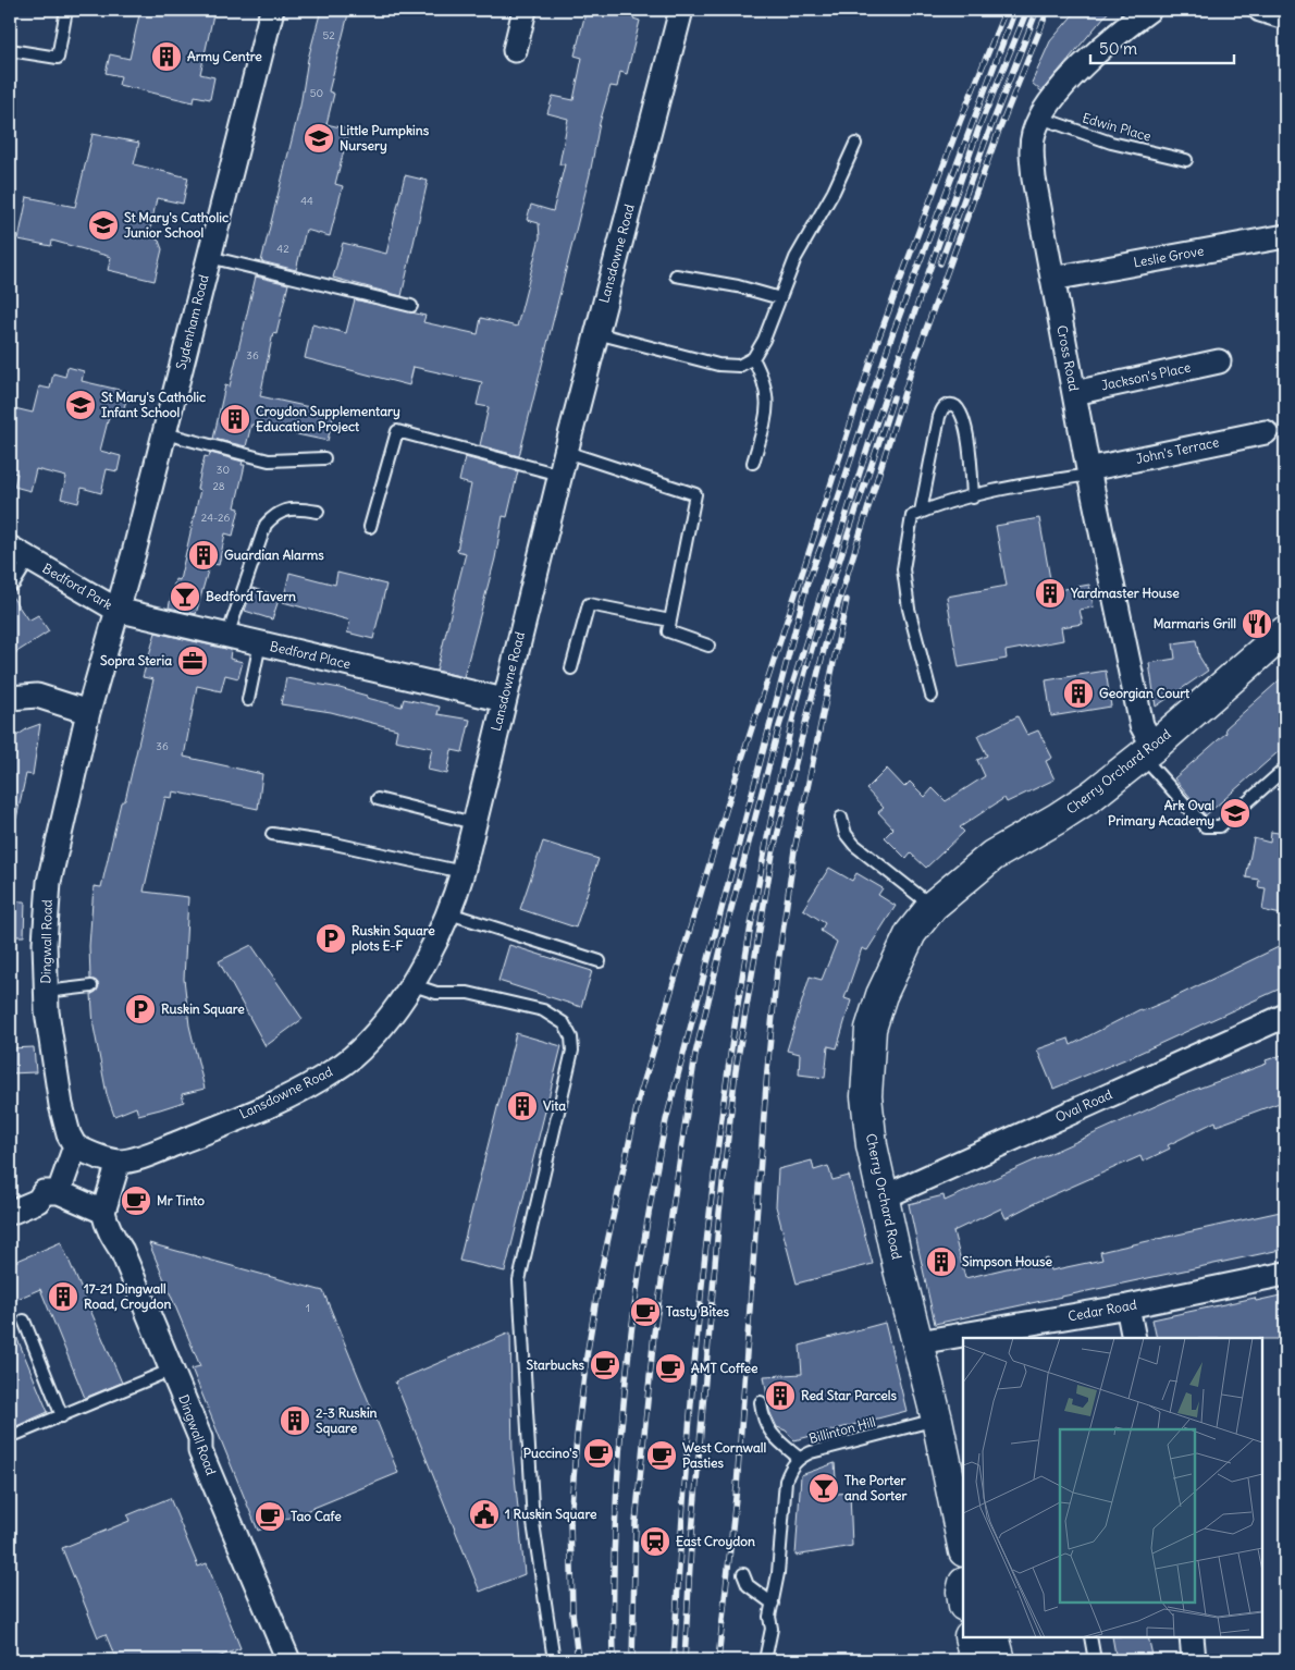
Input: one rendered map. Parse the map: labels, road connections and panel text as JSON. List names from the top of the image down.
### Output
{
  "streets": {
    "street": [
      "Lansdowne Road",
      "Leslie Grove",
      "Sydenham Road",
      "Cross Road",
      "Jackson's Place",
      "John's Terrace",
      "Bedford Park",
      "Bedford Place",
      "Cherry Orchard Road",
      "Dingwall Road",
      "Oval Road",
      "Cedar Road"
    ],
    "lane": ["Edwin Place", "Billinton Hill"]
  },
  "crossings": [
    ["Edwin Place", "Cross Road"],
    ["Lansdowne Road", "Bedford Place"],
    ["Leslie Grove", "Cross Road"],
    ["Sydenham Road", "Bedford Park"],
    ["Sydenham Road", "Bedford Place"],
    ["Sydenham Road", "Dingwall Road"],
    ["Cross Road", "Jackson's Place"],
    ["Cross Road", "John's Terrace"],
    ["Cross Road", "Cherry Orchard Road"],
    ["Bedford Park", "Bedford Place"],
    ["Cherry Orchard Road", "Oval Road"],
    ["Cherry Orchard Road", "Cedar Road"],
    ["Cherry Orchard Road", "Billinton Hill"]
  ],
  "places": {
    "building": [
      "Army Centre",
      "Croydon Supplementary Education Project",
      "Guardian Alarms",
      "Yardmaster House",
      "Georgian Court",
      "Vita",
      "Simpson House",
      "17-21 Dingwall Road, Croydon",
      "Red Star Parcels",
      "2-3 Ruskin Square"
    ],
    "school or university": [
      "Little Pumpkins Nursery",
      "St Mary's Catholic Junior School",
      "St Mary's Catholic Infant School",
      "Ark Oval Primary Academy"
    ],
    "bar": ["Bedford Tavern", "The Porter and Sorter"],
    "restaurant": ["Marmaris Grill"],
    "office": ["Sopra Steria"],
    "parking": ["Ruskin Square plots E-F", "Ruskin Square"],
    "cafe": [
      "Mr Tinto",
      "Tasty Bites",
      "Starbucks",
      "AMT Coffee",
      "Puccino's",
      "West Cornwall Pasties",
      "Tao Cafe"
    ],
    "public building": ["1 Ruskin Square"],
    "station": ["East Croydon"]
  },
  "house_numbers": [
    "52",
    "50",
    "44",
    "42",
    "36",
    "30",
    "28",
    "24-26",
    "36",
    "1"
  ],
  "scale_bar": "50 m"
}
